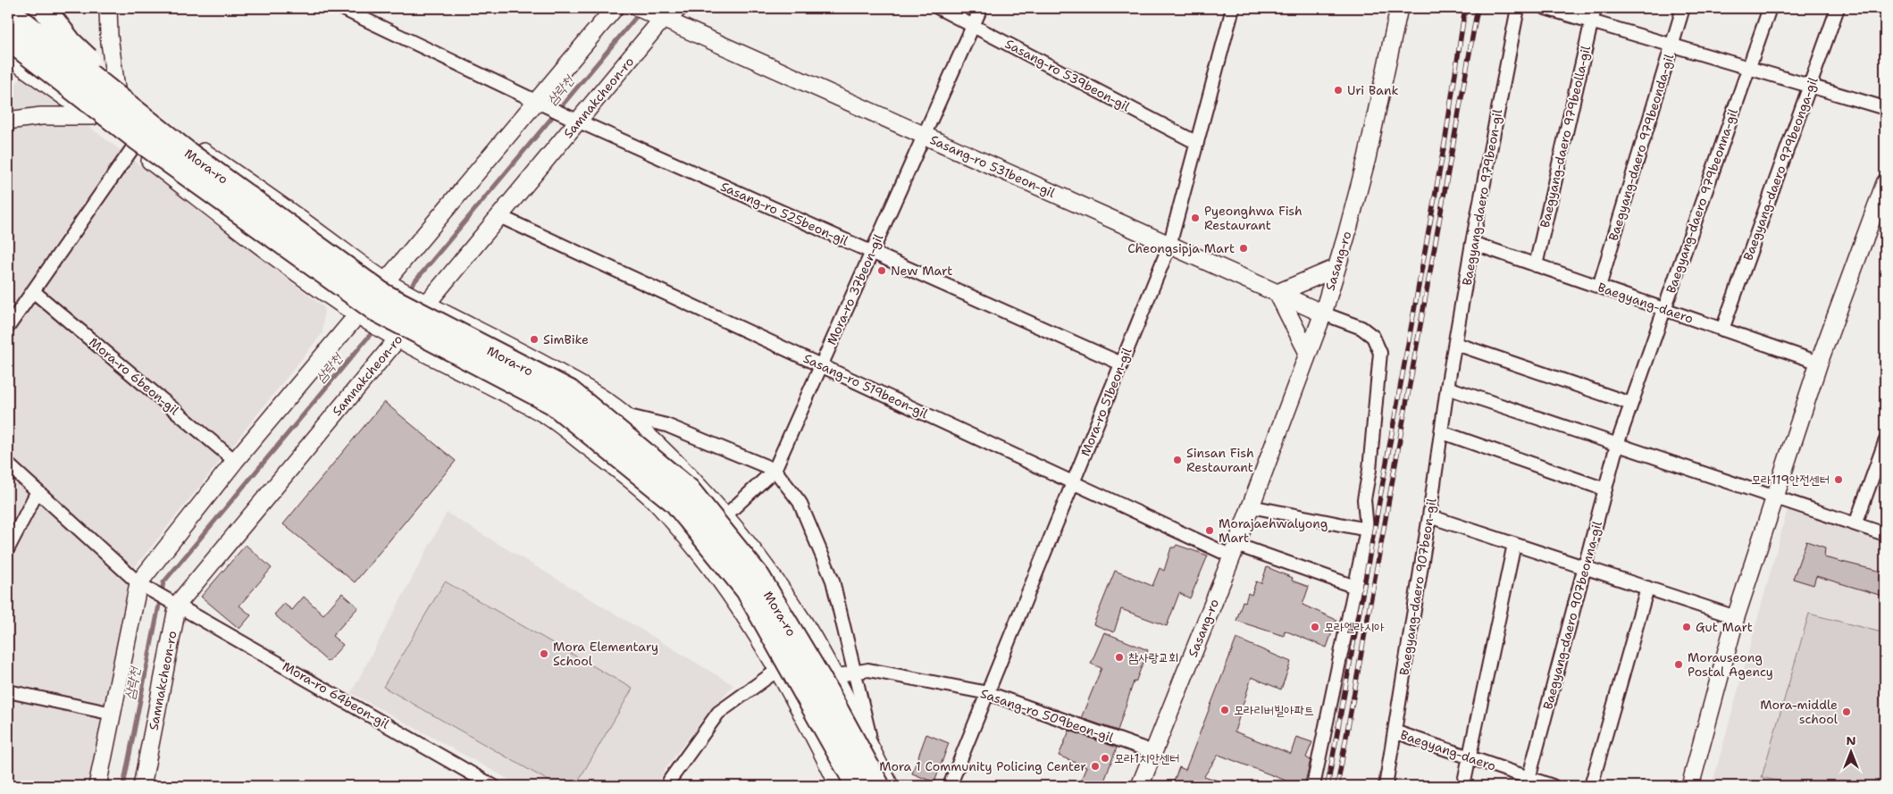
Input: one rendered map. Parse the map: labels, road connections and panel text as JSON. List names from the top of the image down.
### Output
{
  "streets": {
    "highway": ["Mora-ro"],
    "main road": ["Samnakcheon-ro", "Sasang-ro 531beon-gil", "Sasang-ro"],
    "street": [
      "Sasang-ro 539beon-gil",
      "Baegyang-daero 979beolla-gil",
      "Baegyang-daero 979beonda-gil",
      "Baegyang-daero 979beonga-gil",
      "Baegyang-daero 979beon-gil",
      "Baegyang-daero 979beonna-gil",
      "Sasang-ro 525beon-gil",
      "Mora-ro 37beon-gil",
      "Baegyang-daero",
      "Mora-ro 6beon-gil",
      "Sasang-ro 519beon-gil",
      "Mora-ro 51beon-gil",
      "Baegyang-daero 907beon-gil",
      "Baegyang-daero 907beonna-gil",
      "Mora-ro 64beon-gil",
      "Sasang-ro 509beon-gil"
    ]
  },
  "crossings": [
    ["Sasang-ro 539beon-gil", "Mora-ro 37beon-gil"],
    ["Sasang-ro 539beon-gil", "Mora-ro 51beon-gil"],
    ["Samnakcheon-ro", "Mora-ro"],
    ["Samnakcheon-ro", "Sasang-ro 531beon-gil"],
    ["Samnakcheon-ro", "Sasang-ro 525beon-gil"],
    ["Samnakcheon-ro", "Sasang-ro 519beon-gil"],
    ["Samnakcheon-ro", "Mora-ro 64beon-gil"],
    ["Baegyang-daero 979beolla-gil", "Baegyang-daero"],
    ["Baegyang-daero 979beonda-gil", "Baegyang-daero"],
    ["Mora-ro", "Mora-ro 37beon-gil"],
    ["Mora-ro", "Sasang-ro 509beon-gil"],
    ["Sasang-ro 531beon-gil", "Sasang-ro"],
    ["Sasang-ro 531beon-gil", "Mora-ro 37beon-gil"],
    ["Sasang-ro 531beon-gil", "Mora-ro 51beon-gil"],
    ["Baegyang-daero 979beonga-gil", "Baegyang-daero"],
    ["Baegyang-daero 979beon-gil", "Baegyang-daero"],
    ["Baegyang-daero 979beon-gil", "Baegyang-daero 907beon-gil"],
    ["Baegyang-daero 979beonna-gil", "Baegyang-daero"],
    ["Baegyang-daero 979beonna-gil", "Baegyang-daero 907beonna-gil"],
    ["Sasang-ro 525beon-gil", "Mora-ro 37beon-gil"],
    ["Sasang-ro 525beon-gil", "Mora-ro 51beon-gil"],
    ["Sasang-ro", "Sasang-ro 519beon-gil"],
    ["Sasang-ro", "Sasang-ro 509beon-gil"],
    ["Mora-ro 37beon-gil", "Sasang-ro 519beon-gil"],
    ["Baegyang-daero", "Baegyang-daero 907beon-gil"],
    ["Baegyang-daero", "Baegyang-daero 907beonna-gil"],
    ["Sasang-ro 519beon-gil", "Mora-ro 51beon-gil"],
    ["Mora-ro 51beon-gil", "Sasang-ro 509beon-gil"]
  ],
  "water": ["삼락천"],
  "places": [
    "Uri Bank",
    "Pyeonghwa Fish Restaurant",
    "Cheongsipja Mart",
    "New Mart",
    "SimBike",
    "Sinsan Fish Restaurant",
    "모라119안전센터",
    "Morajaehwalyong Mart",
    "모라엘라시아",
    "Gut Mart",
    "Mora Elementary School",
    "참사랑교회",
    "Morauseong Postal Agency",
    "모라리버빌아파트",
    "Mora-middle school",
    "모라1치안센터",
    "Mora 1 Community Policing Center"
  ],
  "north": "top"
}
